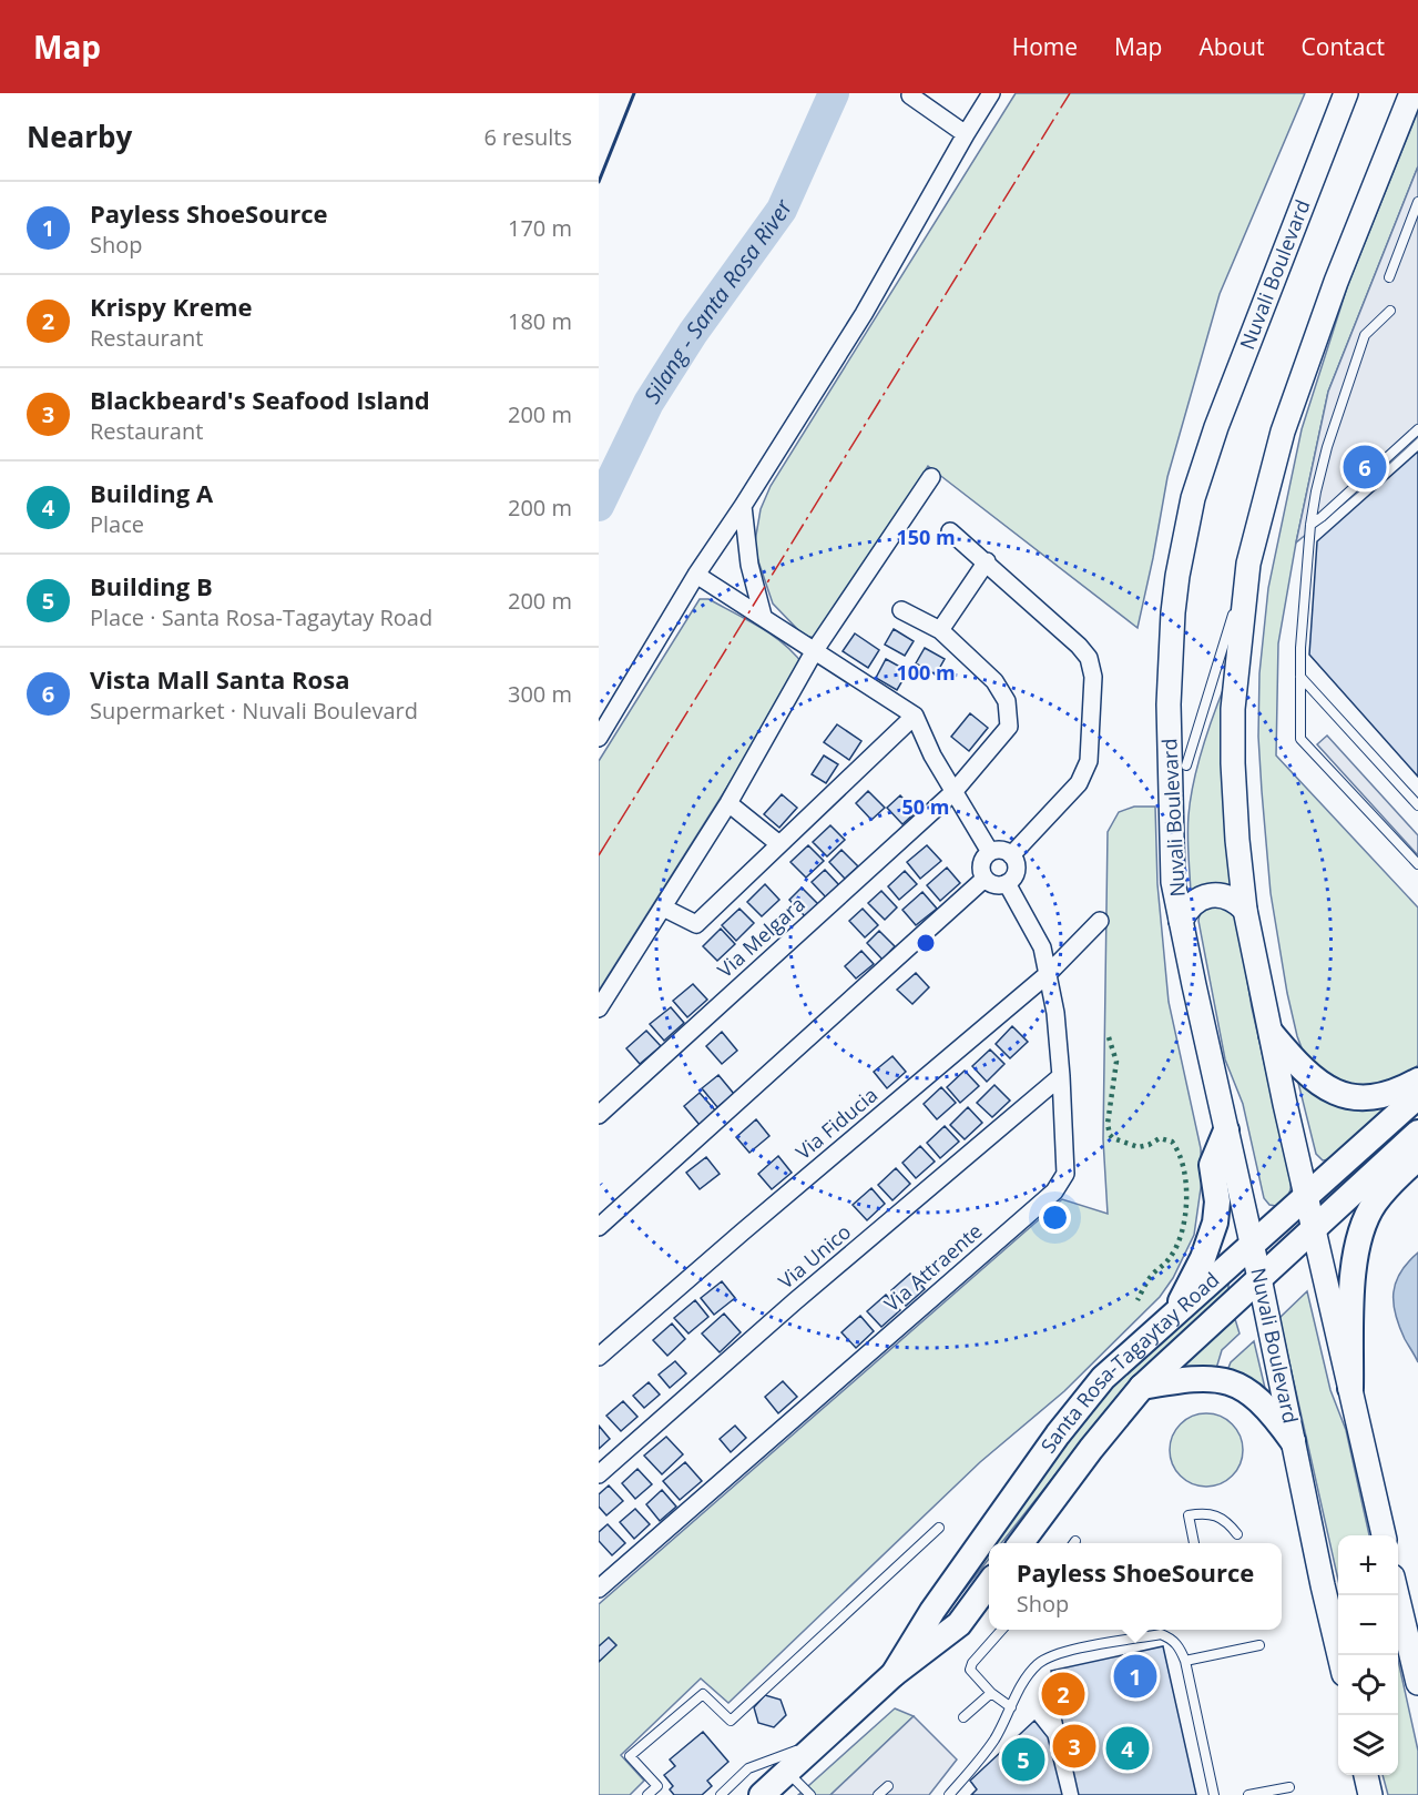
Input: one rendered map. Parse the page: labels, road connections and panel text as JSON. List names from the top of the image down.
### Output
{
  "streets": {
    "main road": ["Nuvali Boulevard", "Santa Rosa-Tagaytay Road"],
    "street": [
      "Via Melgara",
      "Via Fiducia",
      "Via Unico",
      "Via Attraente"
    ]
  },
  "crossings": [
    ["Nuvali Boulevard", "Santa Rosa-Tagaytay Road"],
    ["Via Fiducia", "Via Attraente"],
    ["Via Unico", "Via Attraente"]
  ],
  "water": ["Silang - Santa Rosa River"],
  "page": {
    "header": "Map",
    "nav": [
      "Home",
      "Map",
      "About",
      "Contact"
    ],
    "heading": ["Nearby", "6 results"],
    "list": [
      {
        "mark": "1",
        "name": "Payless ShoeSource",
        "note": "Shop",
        "value": "170 m"
      },
      {
        "mark": "2",
        "name": "Krispy Kreme",
        "note": "Restaurant",
        "value": "180 m"
      },
      {
        "mark": "3",
        "name": "Blackbeard's Seafood Island",
        "note": "Restaurant",
        "value": "200 m"
      },
      {
        "mark": "4",
        "name": "Building A",
        "note": "Place",
        "value": "200 m"
      },
      {
        "mark": "5",
        "name": "Building B",
        "note": "Place · Santa Rosa-Tagaytay Road",
        "value": "200 m"
      },
      {
        "mark": "6",
        "name": "Vista Mall Santa Rosa",
        "note": "Supermarket · Nuvali Boulevard",
        "value": "300 m"
      }
    ],
    "pins": [
      "6",
      "1",
      "2",
      "3",
      "4",
      "5"
    ],
    "map_buttons": ["+", "−"],
    "popup": ["Payless ShoeSource", "Shop"]
  },
  "rings": ["150 m", "100 m", "50 m"]
}
